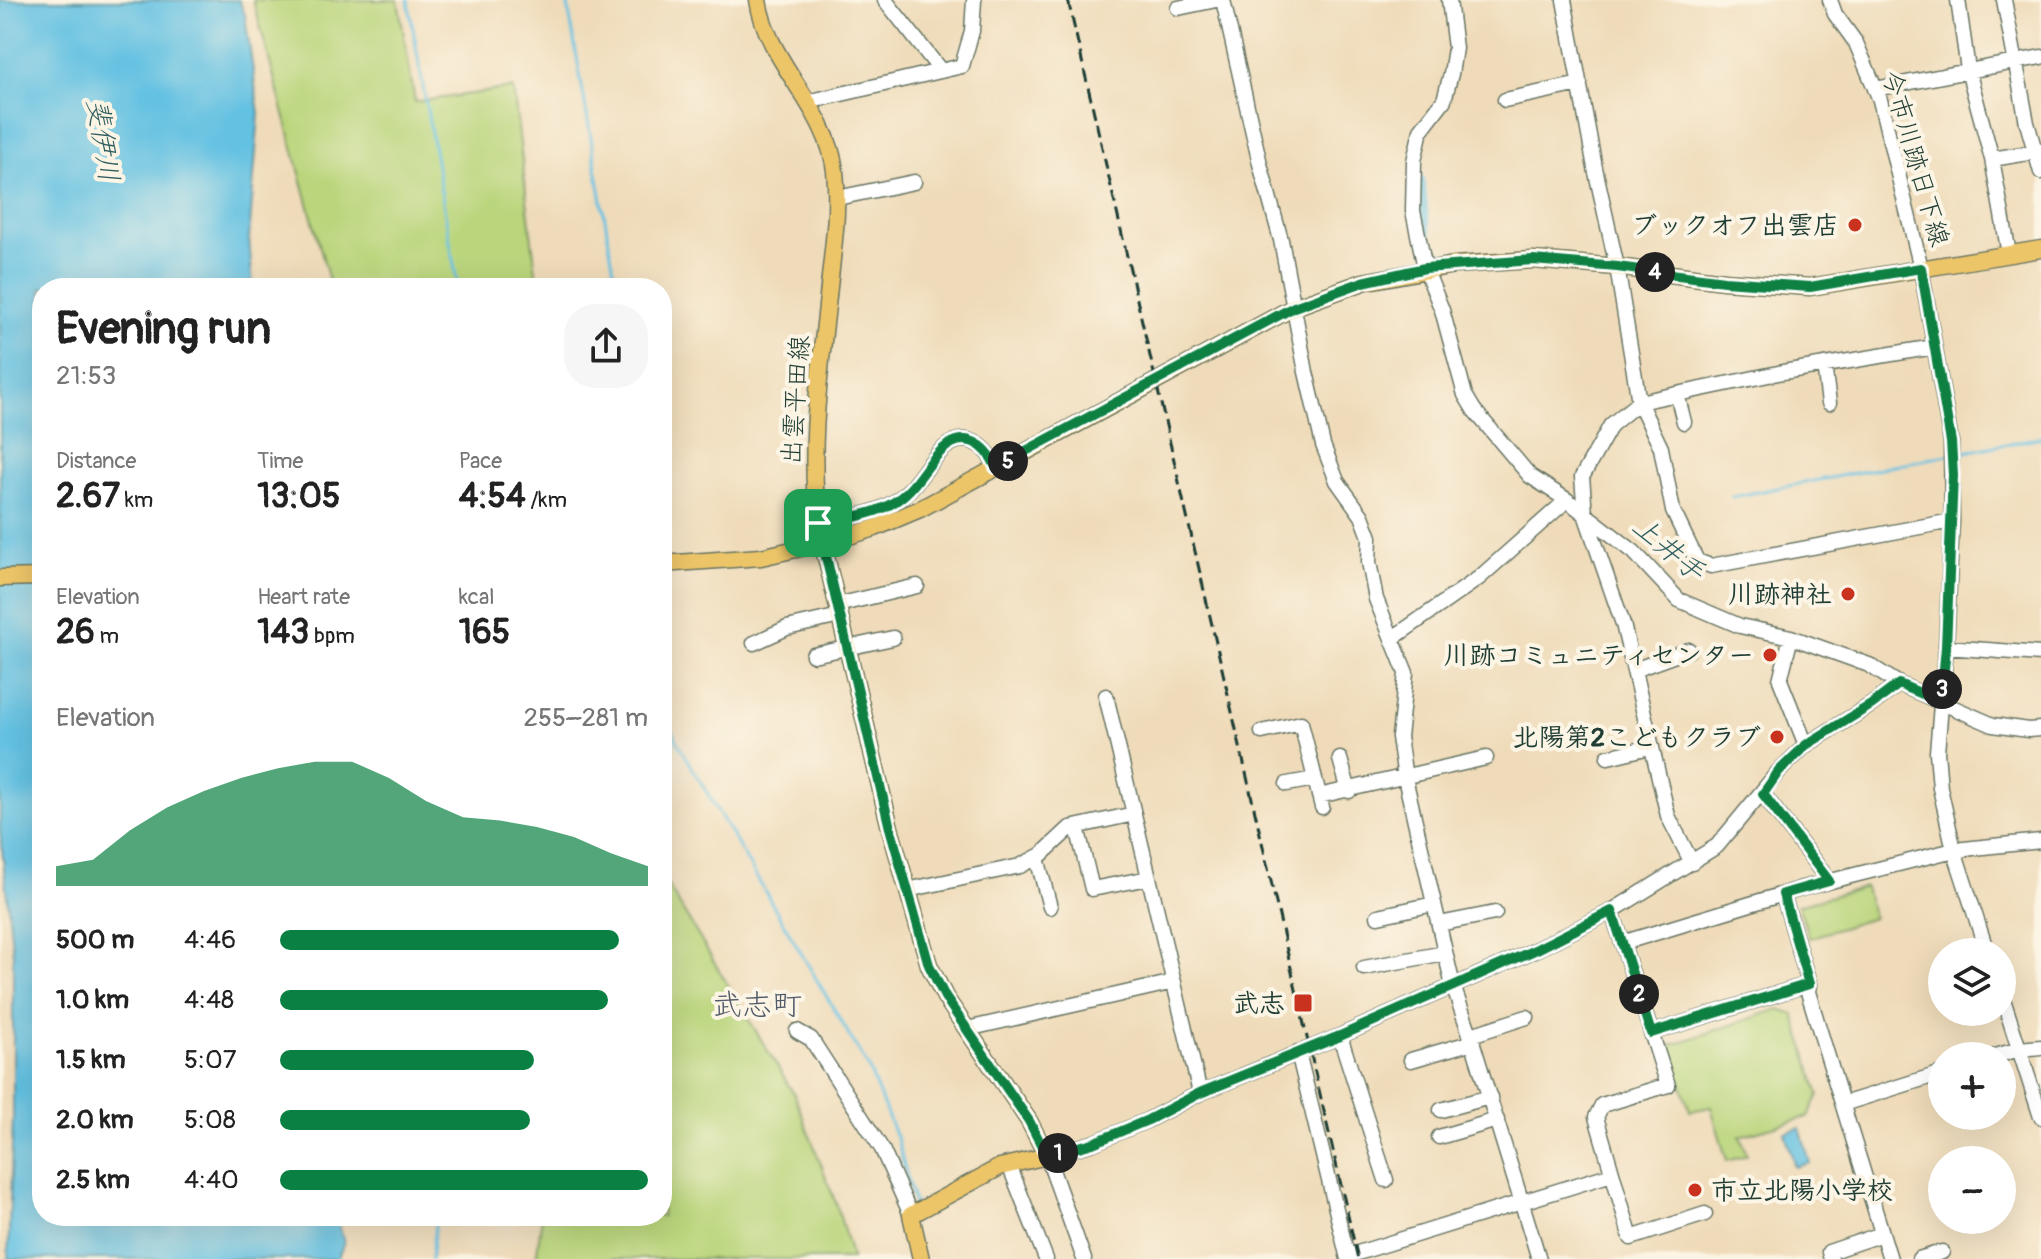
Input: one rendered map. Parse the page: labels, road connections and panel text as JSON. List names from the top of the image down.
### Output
{
  "streets": {
    "main road": ["出雲平田線"],
    "street": ["今市川跡日下線"]
  },
  "districts": ["武志町"],
  "water": ["斐伊川", "上井手"],
  "places": {
    "other": [
      "ブックオフ出雲店",
      "川跡神社",
      "川跡コミュニティセンター",
      "北陽第2こどもクラブ",
      "市立北陽小学校"
    ],
    "transit": ["武志"]
  },
  "page": {
    "pins": [
      "4",
      "5",
      "3",
      "2",
      "1"
    ],
    "heading": ["Evening run", "21:53"],
    "stats": [
      ["Distance", "2.67 km"],
      ["Time", "13:05"],
      ["Pace", "4:54 /km"],
      ["Elevation", "26 m"],
      ["Heart rate", "143 bpm"],
      ["kcal", "165"]
    ],
    "chart": ["Elevation", "255–281 m"],
    "list": [
      {
        "name": "500 m",
        "note": "4:46"
      },
      {
        "name": "1.0 km",
        "note": "4:48"
      },
      {
        "name": "1.5 km",
        "note": "5:07"
      },
      {
        "name": "2.0 km",
        "note": "5:08"
      },
      {
        "name": "2.5 km",
        "note": "4:40"
      }
    ],
    "map_buttons": ["+", "−"]
  }
}
